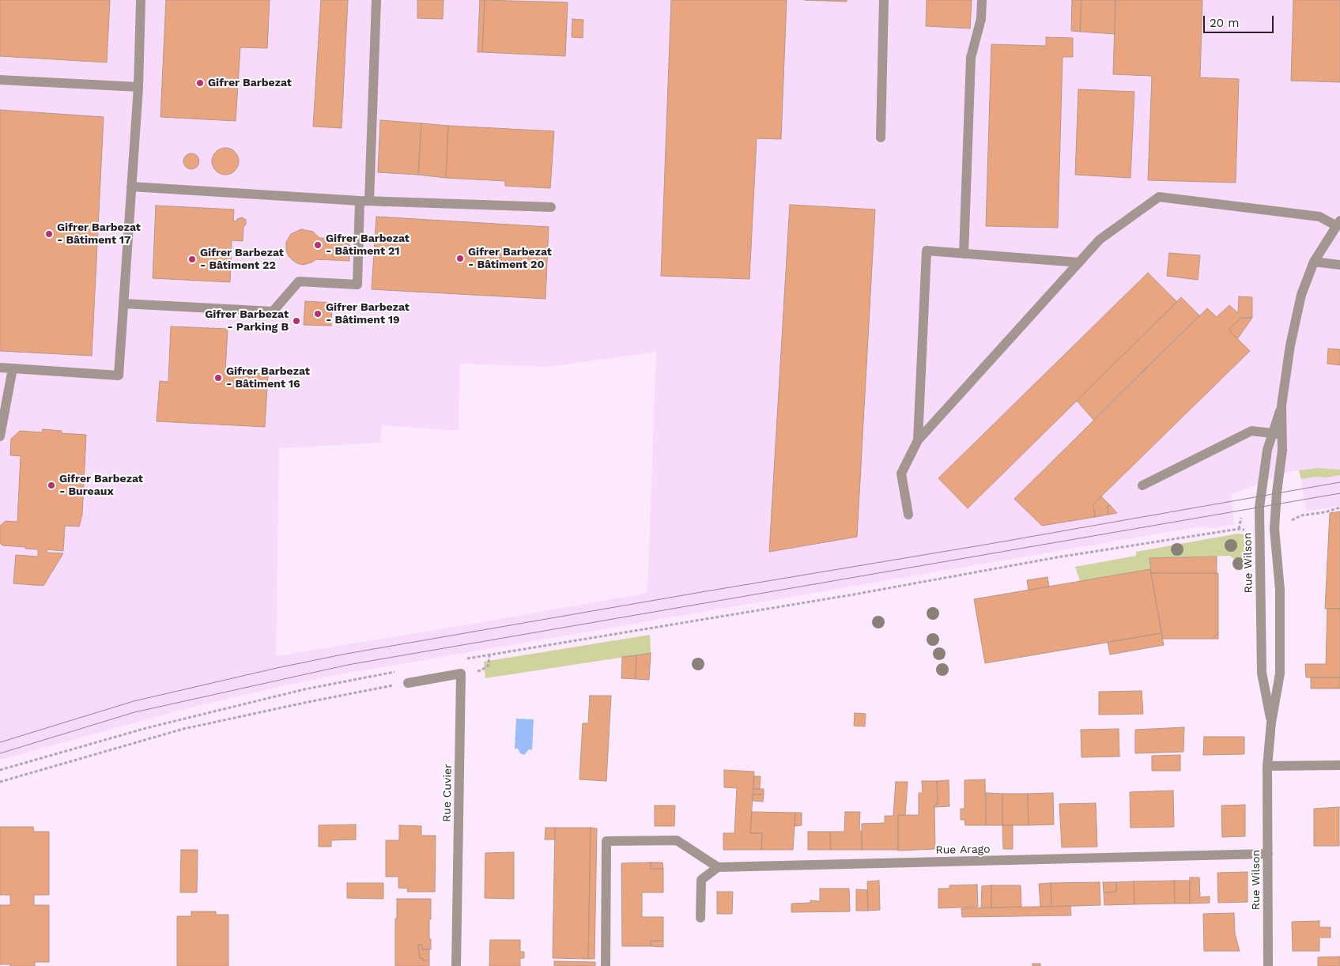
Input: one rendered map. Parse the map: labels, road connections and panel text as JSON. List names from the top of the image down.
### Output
{
  "streets": {
    "street": ["Rue Wilson", "Rue Cuvier", "Rue Arago"]
  },
  "crossings": [
    ["Rue Wilson", "Rue Arago"]
  ],
  "places": [
    "Gifrer Barbezat",
    "Gifrer Barbezat - Bâtiment 17",
    "Gifrer Barbezat - Bâtiment 21",
    "Gifrer Barbezat - Bâtiment 20",
    "Gifrer Barbezat - Bâtiment 22",
    "Gifrer Barbezat - Bâtiment 19",
    "Gifrer Barbezat - Parking B",
    "Gifrer Barbezat - Bâtiment 16",
    "Gifrer Barbezat - Bureaux"
  ],
  "scale_bar": "20 m"
}
